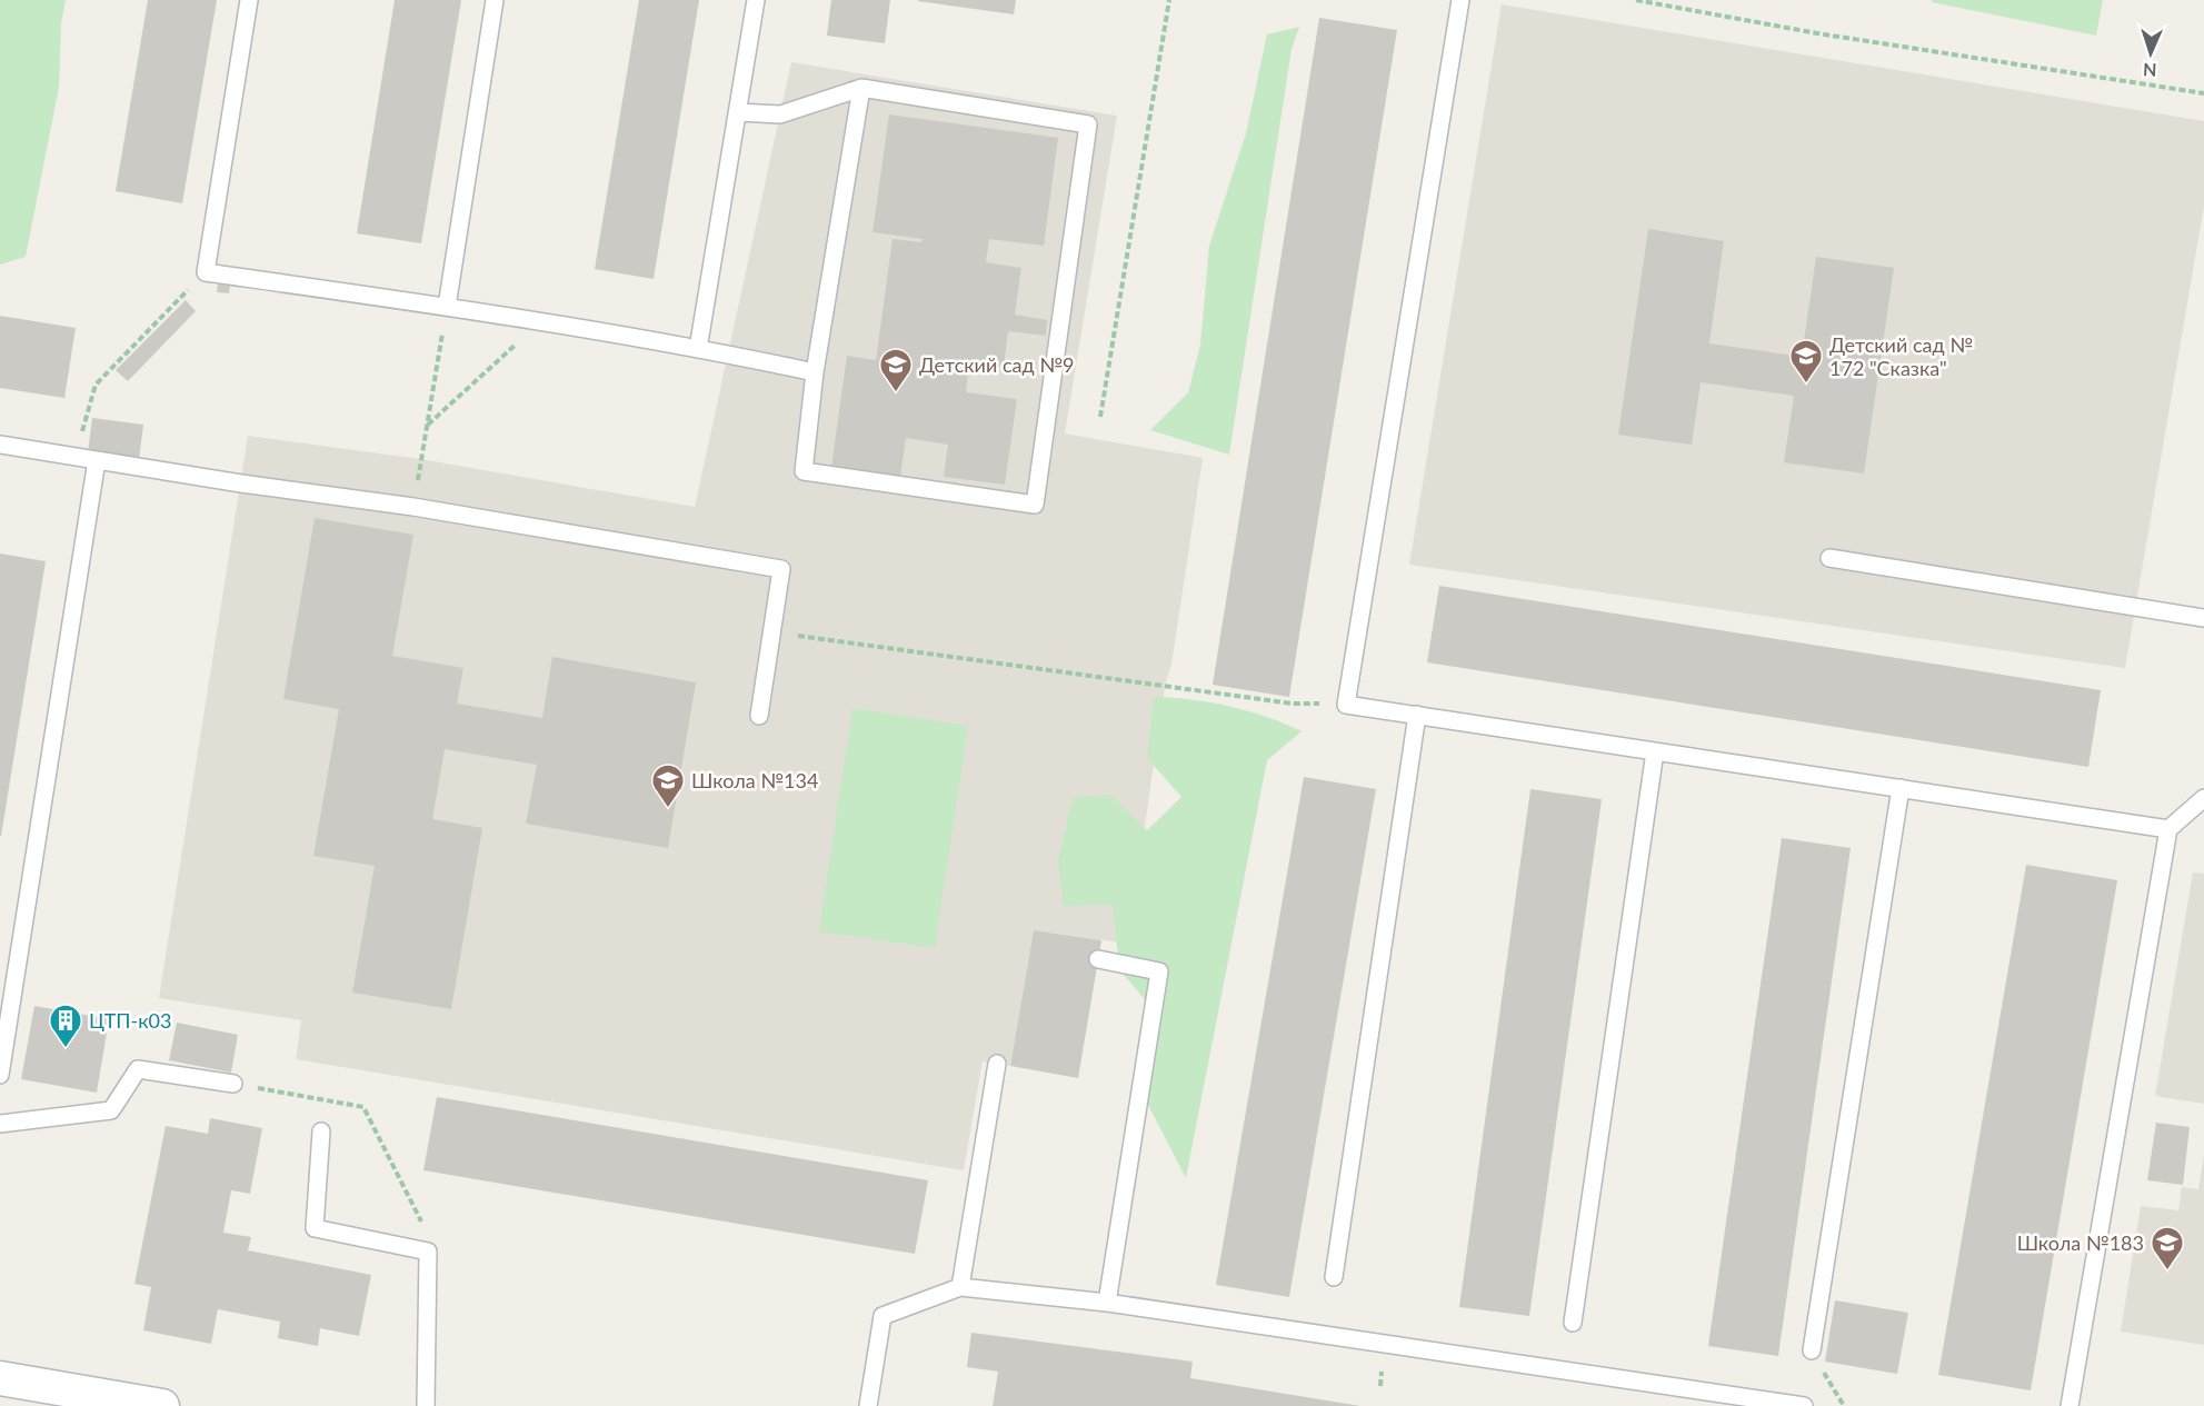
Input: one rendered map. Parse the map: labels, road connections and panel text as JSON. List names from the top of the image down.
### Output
{
  "places": {
    "school or university": [
      "Детский сад № 172 \"Сказка\"",
      "Детский сад №9",
      "Школа №134",
      "Школа №183"
    ],
    "building": ["ЦТП-к03"]
  },
  "north": "bottom"
}
